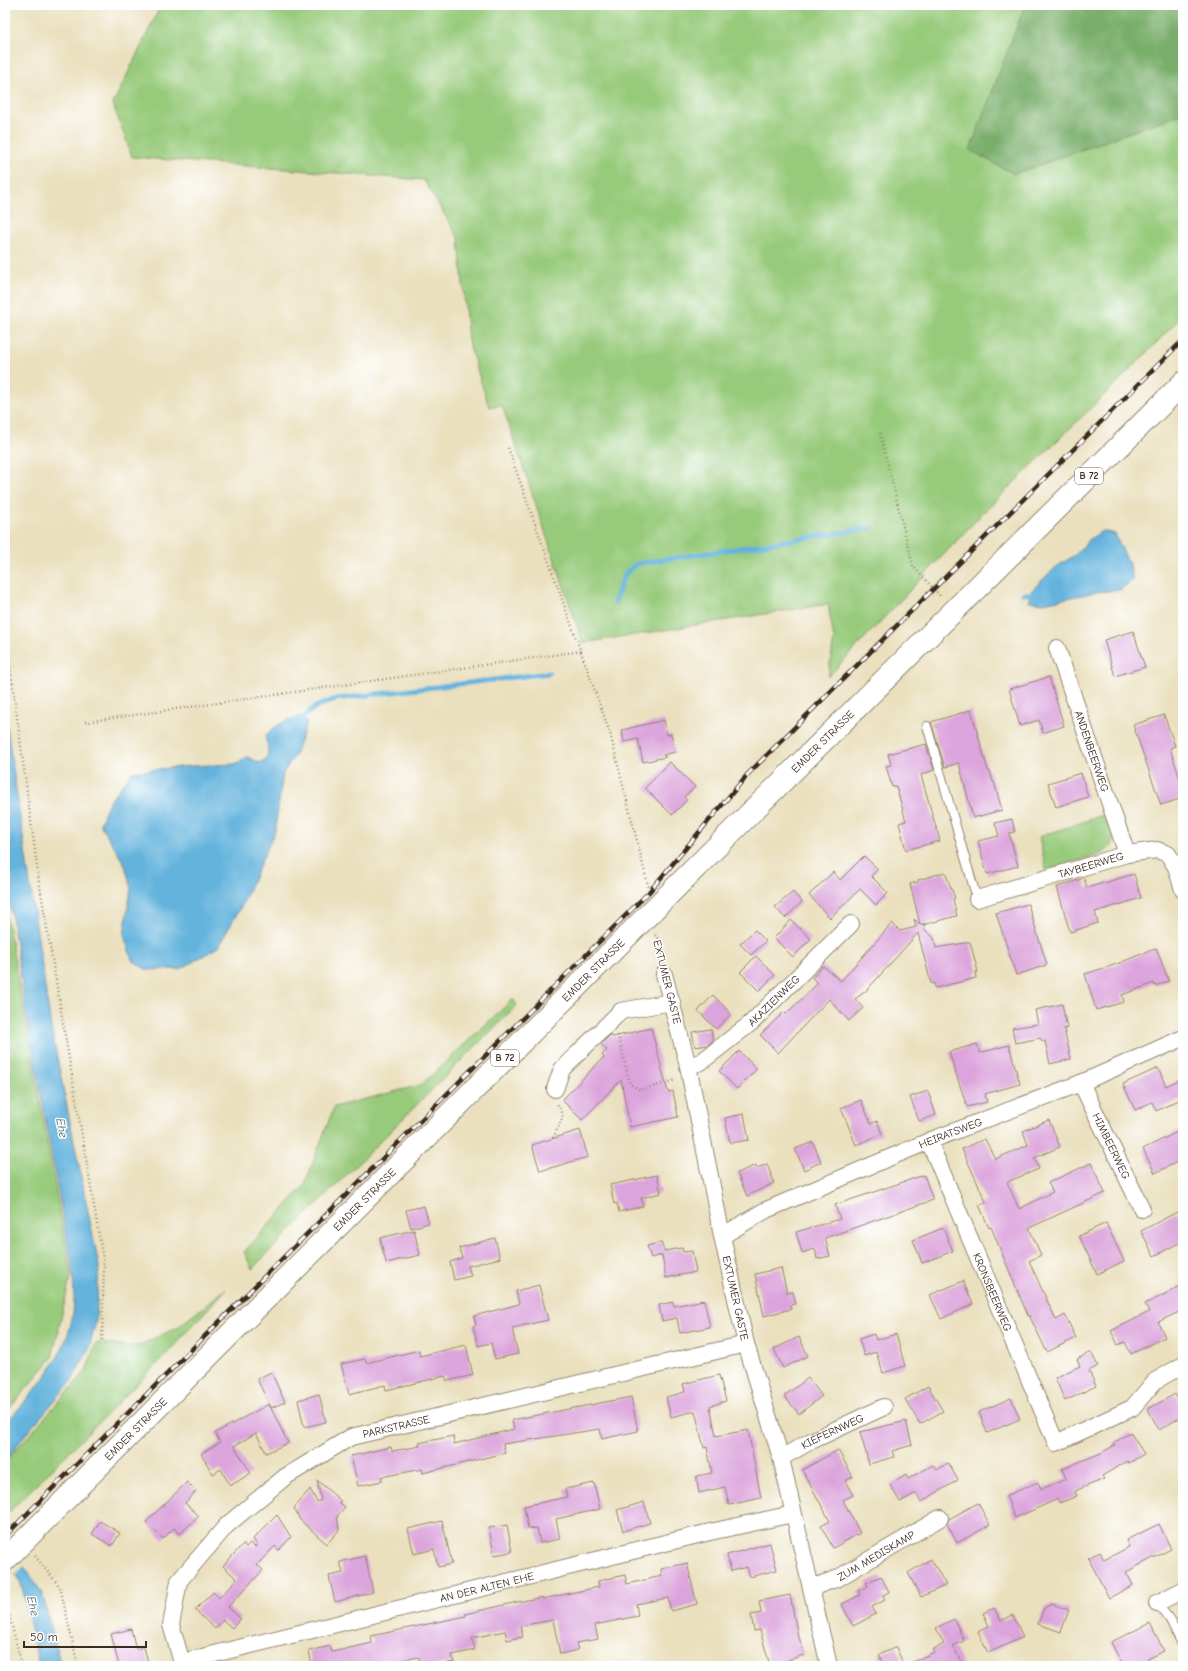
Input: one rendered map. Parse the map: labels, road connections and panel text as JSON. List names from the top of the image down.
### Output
{
  "streets": {
    "main road": ["B 72", "EMDER STRASSE"],
    "street": [
      "ANDENBEERWEG",
      "TAYBEERWEG",
      "EXTUMER GASTE",
      "AKAZIENWEG",
      "HEIRATSWEG",
      "HIMBEERWEG",
      "KRONSBEERWEG",
      "PARKSTRASSE",
      "KIEFERNWEG",
      "ZUM MEDISKAMP",
      "AN DER ALTEN EHE"
    ]
  },
  "crossings": [
    ["ANDENBEERWEG", "TAYBEERWEG"],
    ["EXTUMER GASTE", "AKAZIENWEG"],
    ["EXTUMER GASTE", "HEIRATSWEG"],
    ["EXTUMER GASTE", "PARKSTRASSE"],
    ["EXTUMER GASTE", "KIEFERNWEG"],
    ["EXTUMER GASTE", "ZUM MEDISKAMP"],
    ["EXTUMER GASTE", "AN DER ALTEN EHE"],
    ["HEIRATSWEG", "HIMBEERWEG"],
    ["HEIRATSWEG", "KRONSBEERWEG"],
    ["PARKSTRASSE", "AN DER ALTEN EHE"]
  ],
  "water": ["Ehe"],
  "scale_bar": "50 m"
}
